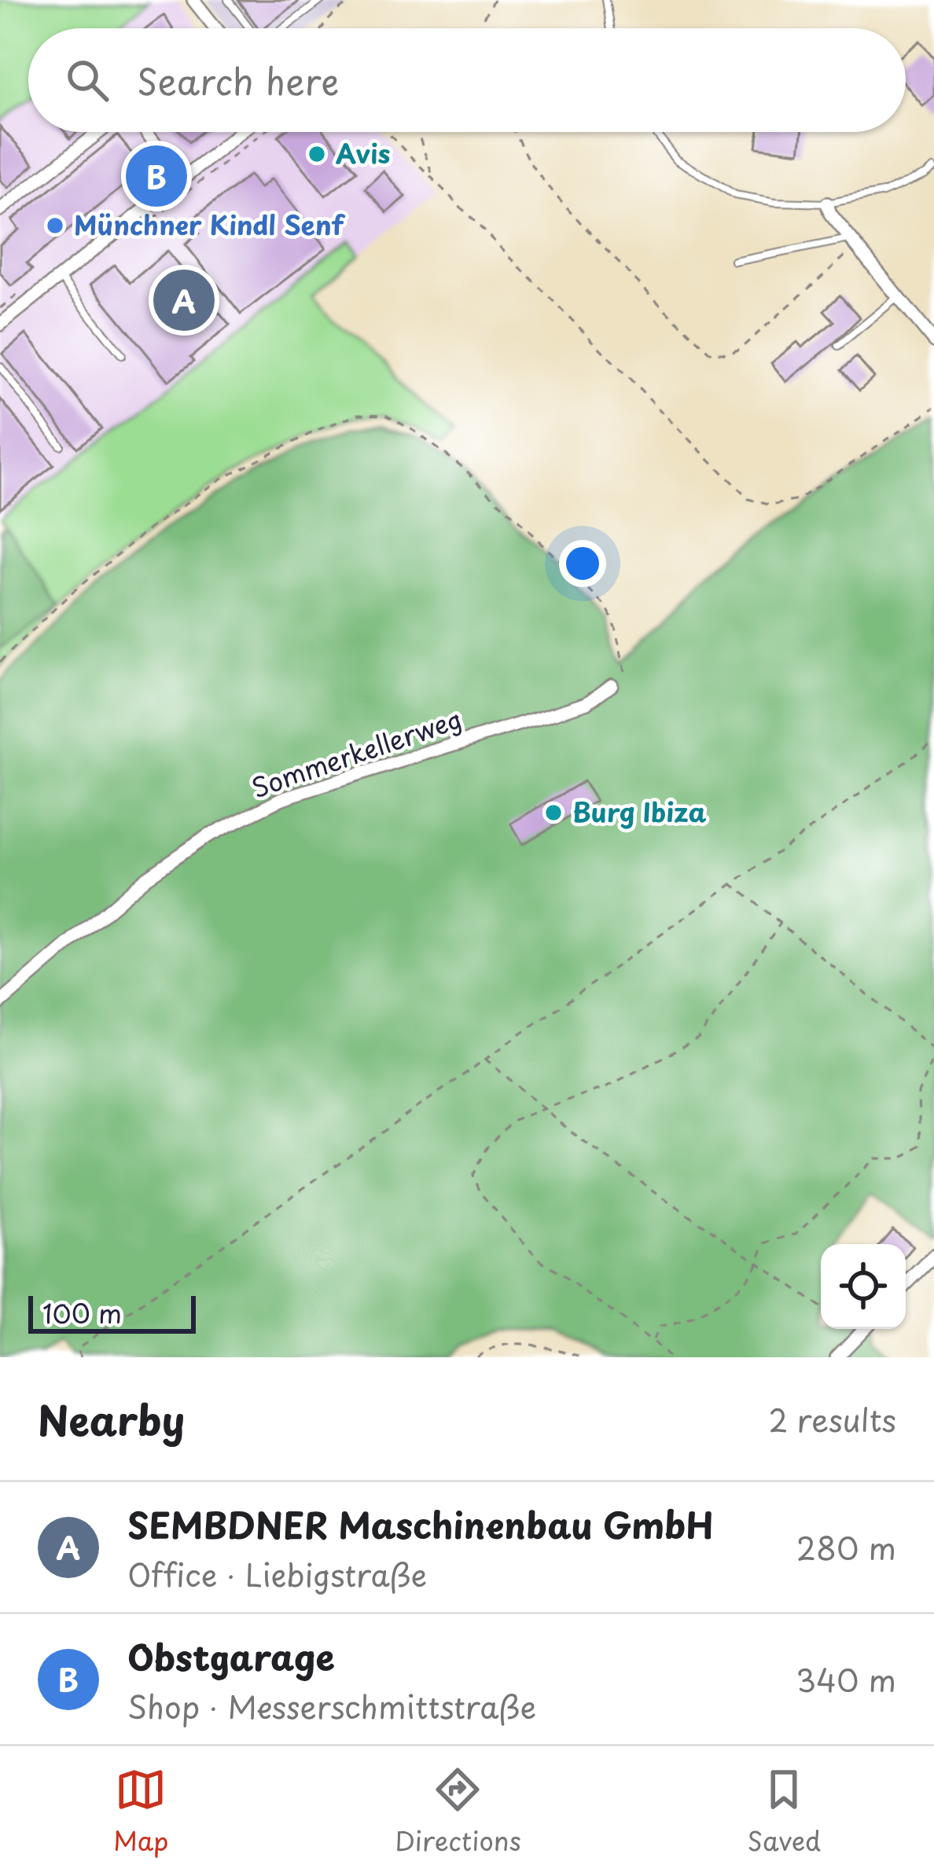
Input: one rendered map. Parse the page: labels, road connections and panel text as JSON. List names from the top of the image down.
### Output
{
  "streets": {
    "street": ["Sommerkellerweg"]
  },
  "places": ["Avis", "Münchner Kindl Senf", "Burg Ibiza"],
  "scale_bar": "100 m",
  "page": {
    "search": "Search here",
    "pins": ["B", "A"],
    "scale": "100 m",
    "heading": ["Nearby", "2 results"],
    "list": [
      {
        "mark": "A",
        "name": "SEMBDNER Maschinenbau GmbH",
        "note": "Office · Liebigstraße",
        "value": "280 m"
      },
      {
        "mark": "B",
        "name": "Obstgarage",
        "note": "Shop · Messerschmittstraße",
        "value": "340 m"
      }
    ],
    "nav": ["Map", "Directions", "Saved"]
  }
}
